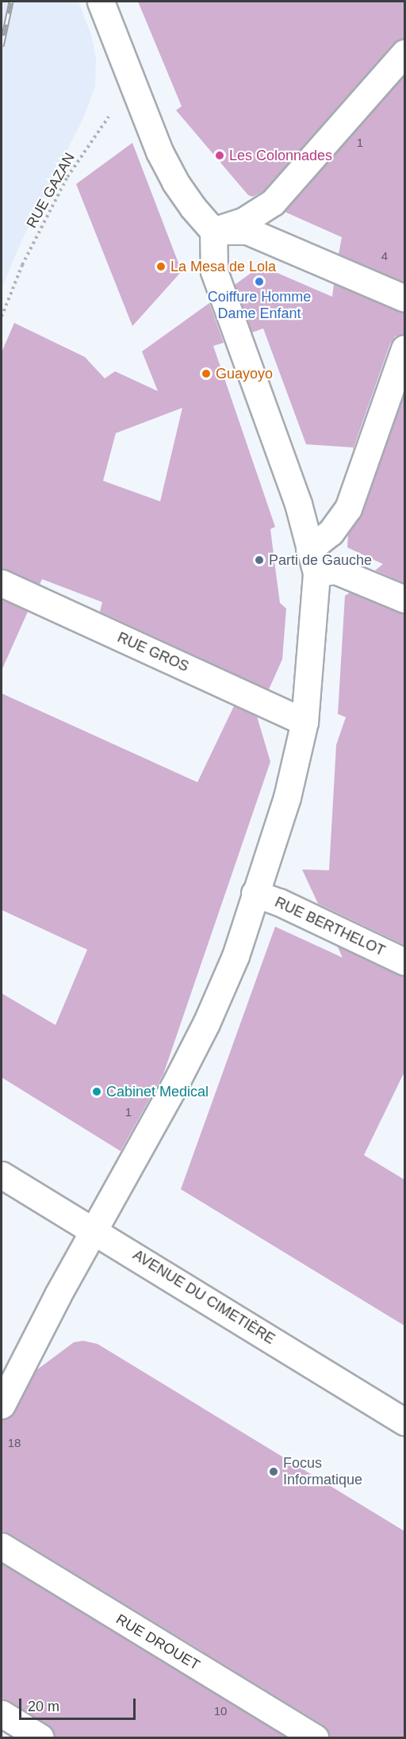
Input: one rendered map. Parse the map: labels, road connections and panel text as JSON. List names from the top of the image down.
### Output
{
  "streets": {
    "street": [
      "RUE GROS",
      "RUE BERTHELOT",
      "AVENUE DU CIMETIÈRE",
      "RUE DROUET"
    ],
    "path": ["RUE GAZAN"]
  },
  "places": [
    "Les Colonnades",
    "La Mesa de Lola",
    "Coiffure Homme Dame Enfant",
    "Guayoyo",
    "Parti de Gauche",
    "Cabinet Medical",
    "Focus Informatique"
  ],
  "house_numbers": [
    "1",
    "4",
    "1",
    "18",
    "10"
  ],
  "scale_bar": "20 m"
}
